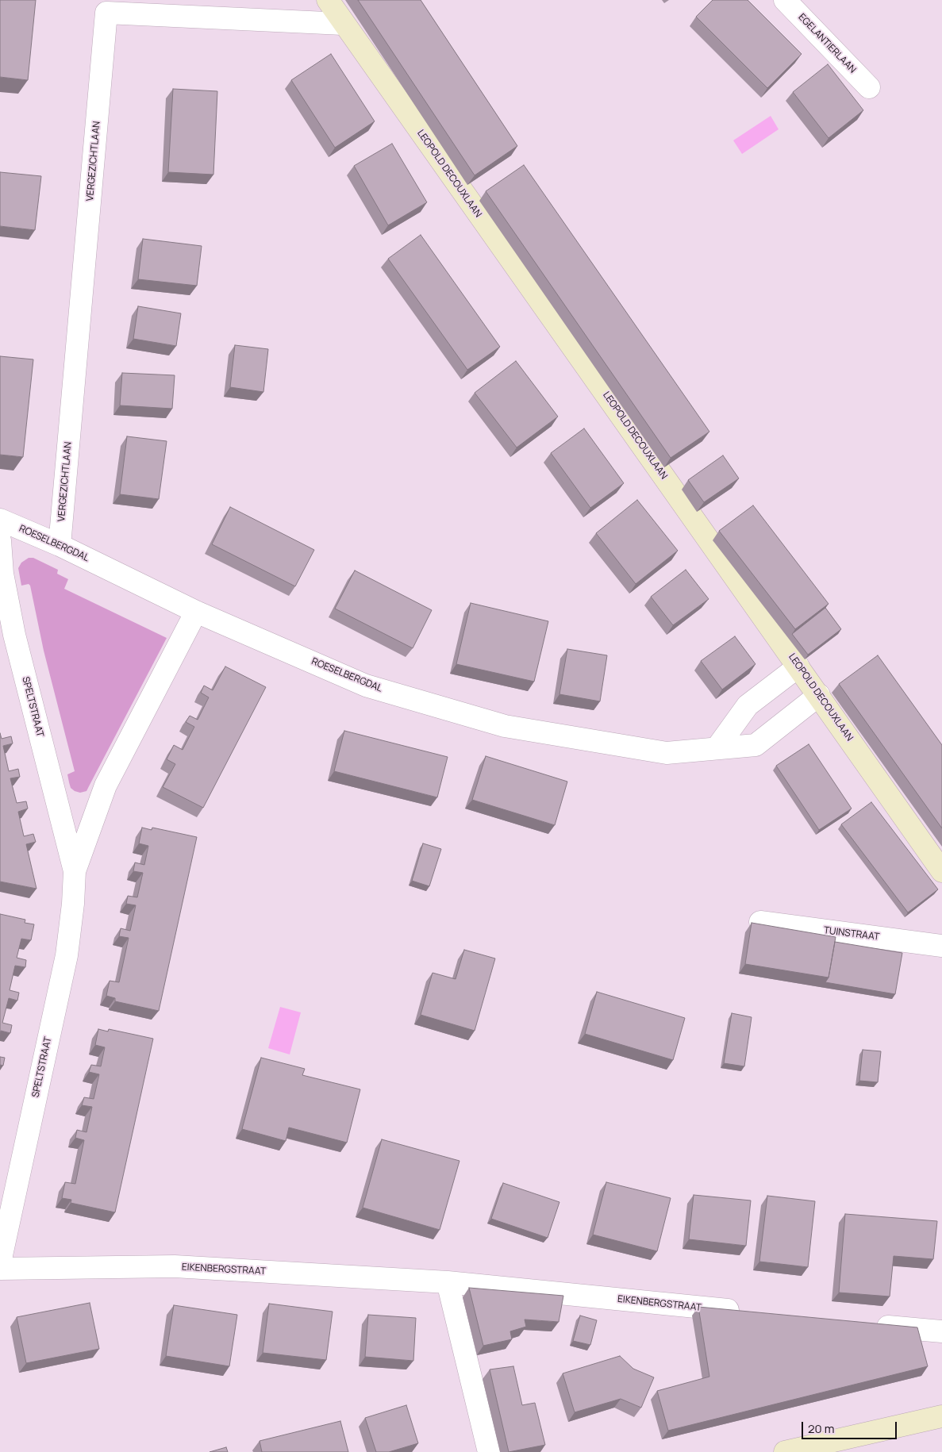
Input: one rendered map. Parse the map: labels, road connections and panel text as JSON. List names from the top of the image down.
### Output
{
  "streets": {
    "street": [
      "EGELANTIERLAAN",
      "VERGEZICHTLAAN",
      "LEOPOLD DECOUXLAAN",
      "ROESELBERGDAL",
      "SPELTSTRAAT",
      "TUINSTRAAT",
      "EIKENBERGSTRAAT"
    ]
  },
  "crossings": [
    ["VERGEZICHTLAAN", "LEOPOLD DECOUXLAAN"],
    ["VERGEZICHTLAAN", "ROESELBERGDAL"],
    ["LEOPOLD DECOUXLAAN", "ROESELBERGDAL"],
    ["ROESELBERGDAL", "SPELTSTRAAT"]
  ],
  "scale_bar": "20 m"
}
